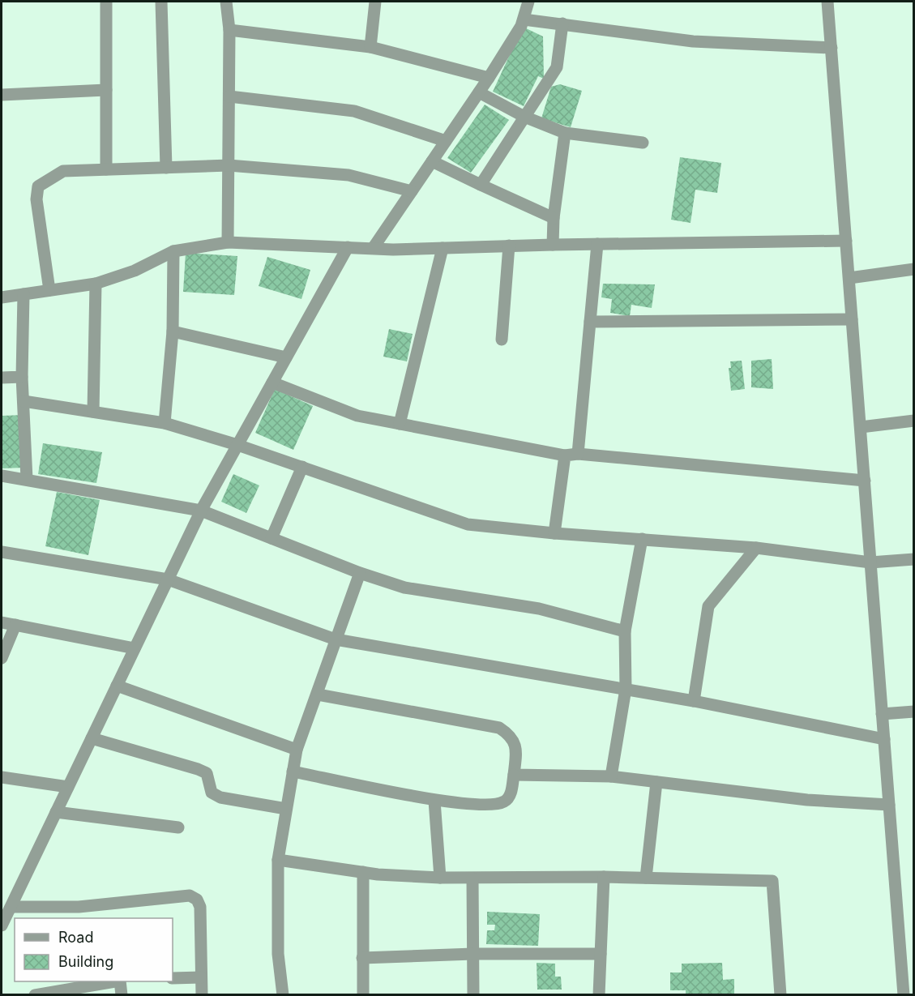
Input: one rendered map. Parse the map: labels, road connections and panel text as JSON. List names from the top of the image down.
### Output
{
  "legend": ["Road", "Building"]
}
